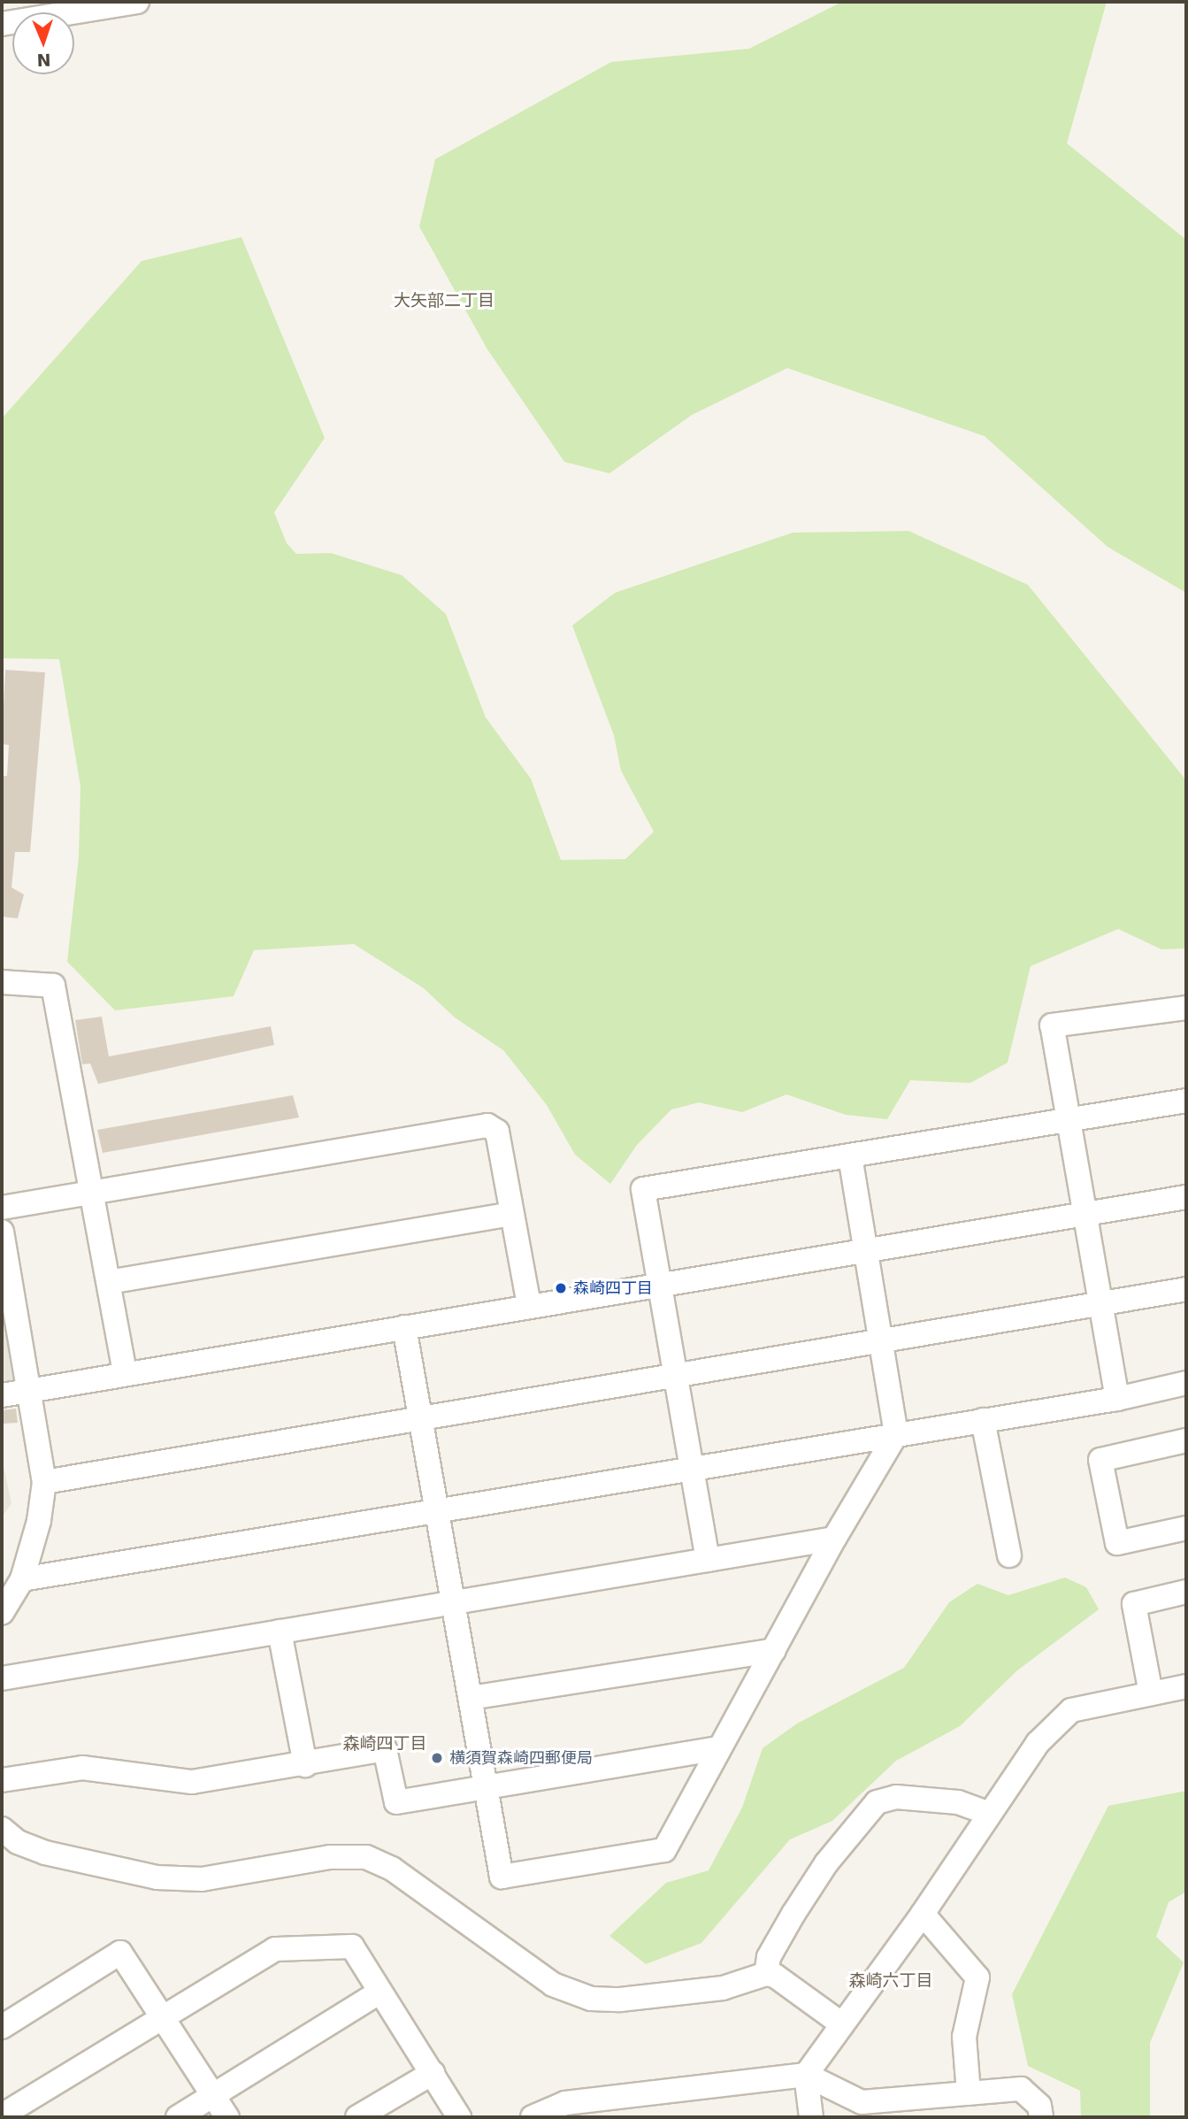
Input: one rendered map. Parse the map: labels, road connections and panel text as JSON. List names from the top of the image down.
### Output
{
  "districts": ["大矢部二丁目", "森崎四丁目", "森崎六丁目"],
  "places": ["森崎四丁目", "横須賀森崎四郵便局"],
  "north": "bottom"
}
